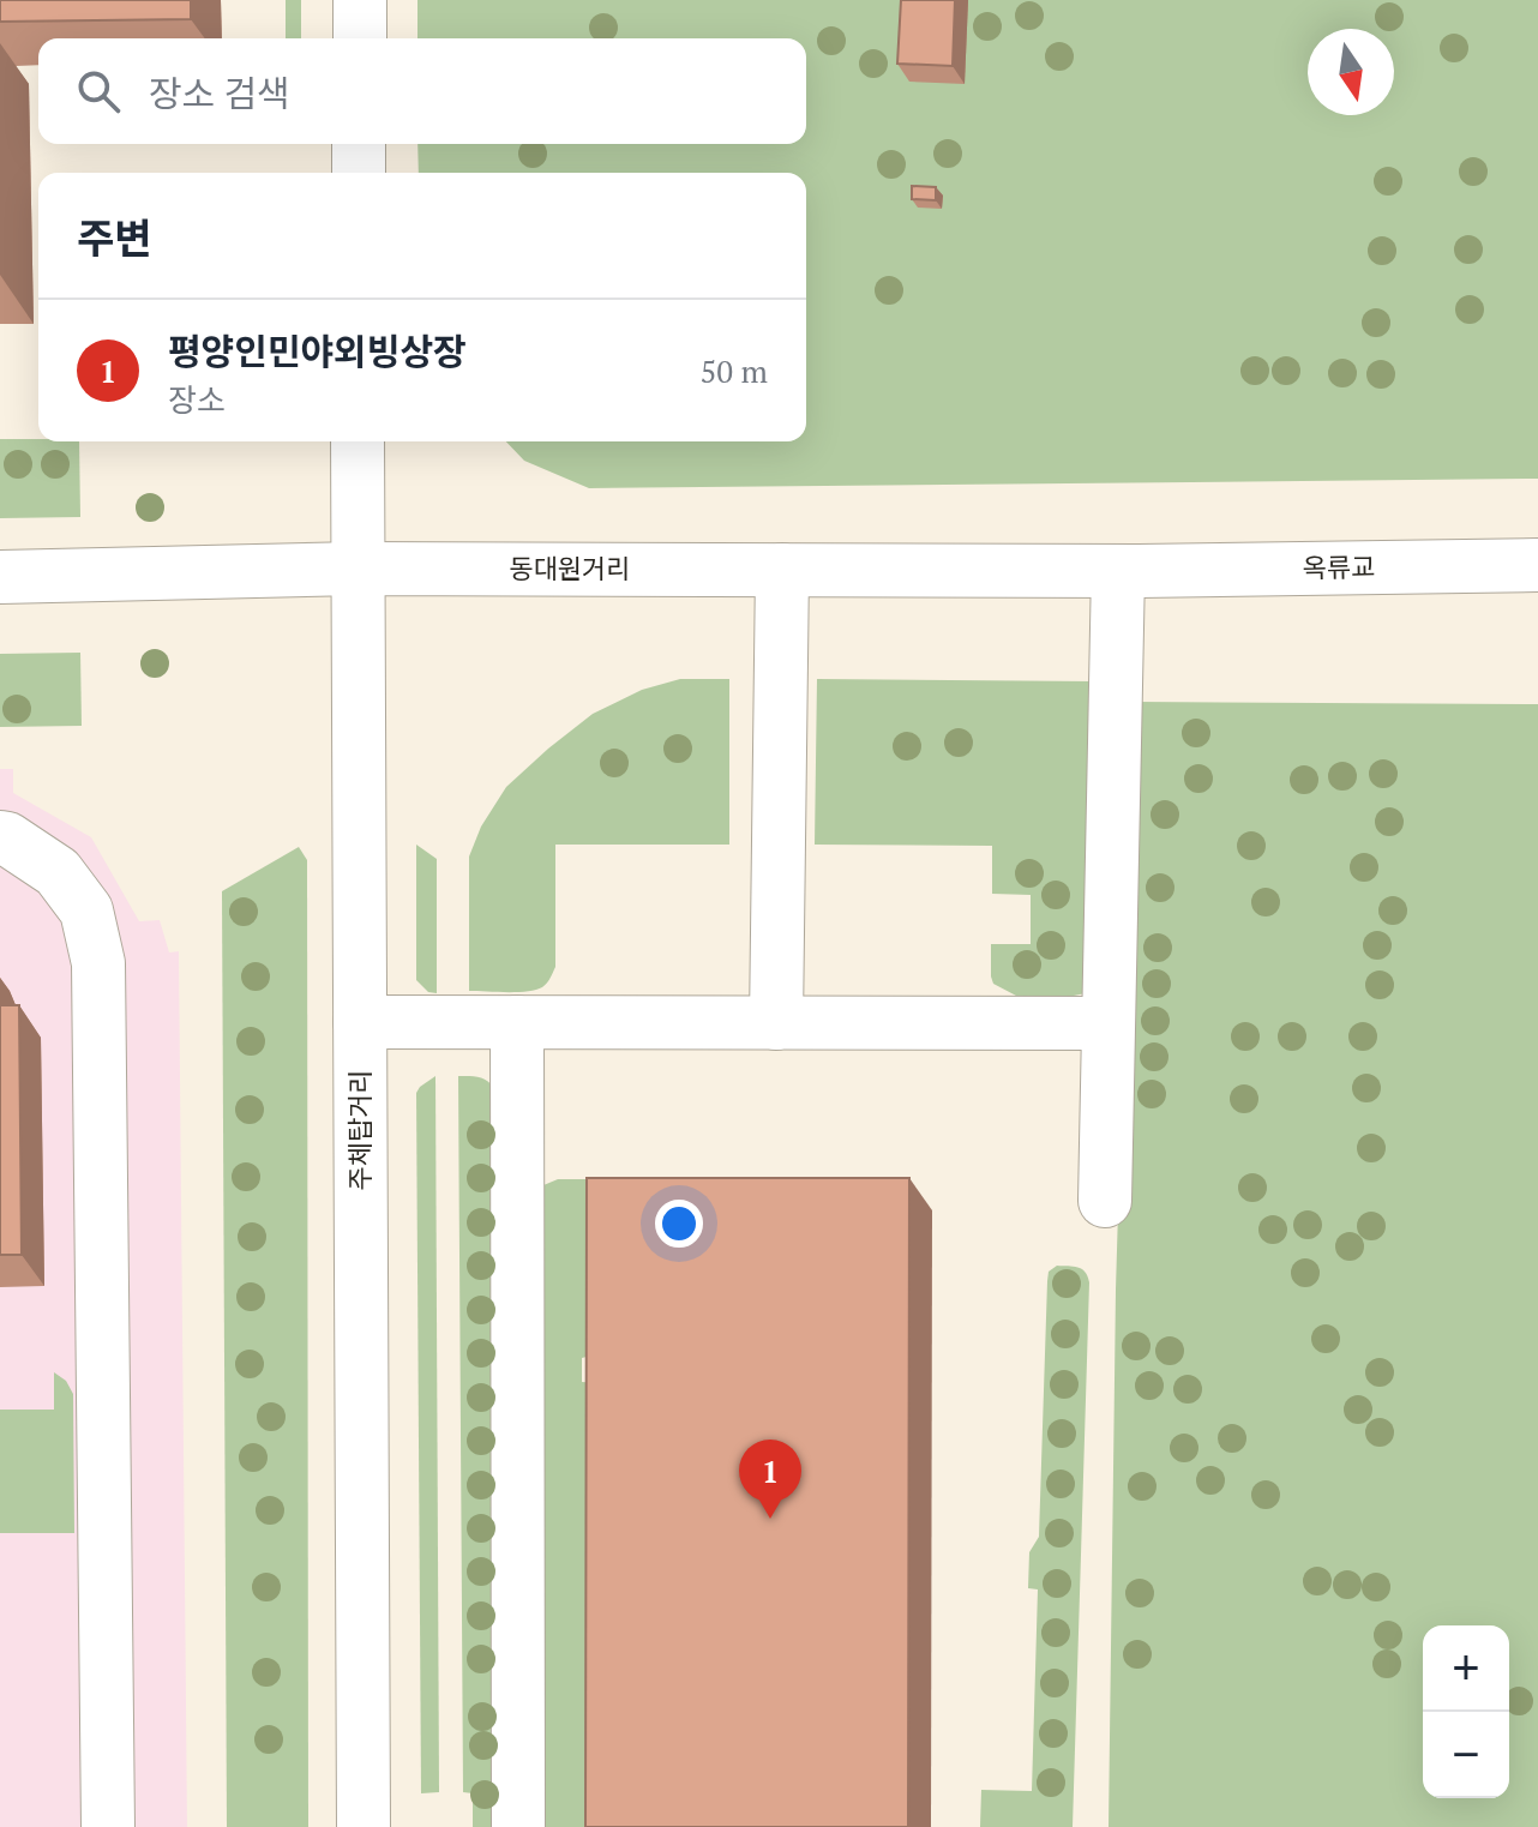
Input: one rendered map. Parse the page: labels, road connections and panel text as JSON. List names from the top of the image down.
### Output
{
  "streets": {
    "main road": ["옥류교", "동대원거리", "주체탑거리"]
  },
  "crossings": [
    ["옥류교", "동대원거리"],
    ["동대원거리", "주체탑거리"]
  ],
  "north": "bottom",
  "page": {
    "search": "장소 검색",
    "heading": "주변",
    "list": [
      {
        "mark": "1",
        "name": "평양인민야외빙상장",
        "note": "장소",
        "value": "50 m"
      }
    ],
    "pins": "1",
    "map_buttons": ["+", "−"]
  }
}
